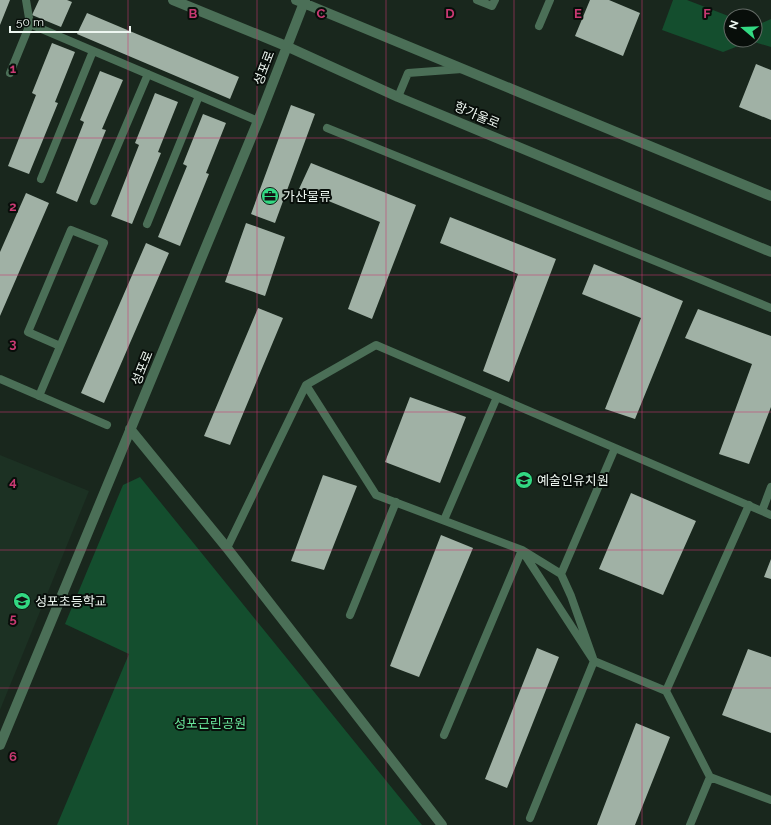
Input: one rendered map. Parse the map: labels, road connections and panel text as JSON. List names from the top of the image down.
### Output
{
  "streets": {
    "street": ["성포로", "항가울로"]
  },
  "crossings": [
    ["성포로", "항가울로"]
  ],
  "parks": ["성포근린공원"],
  "places": {
    "office": ["가산물류"],
    "school or university": ["예술인유치원", "성포초등학교"]
  },
  "scale_bar": "50 m",
  "north": "left",
  "grid": {
    "columns": [
      "B",
      "C",
      "D",
      "E",
      "F"
    ],
    "rows": [
      "1",
      "2",
      "3",
      "4",
      "5",
      "6"
    ]
  }
}
